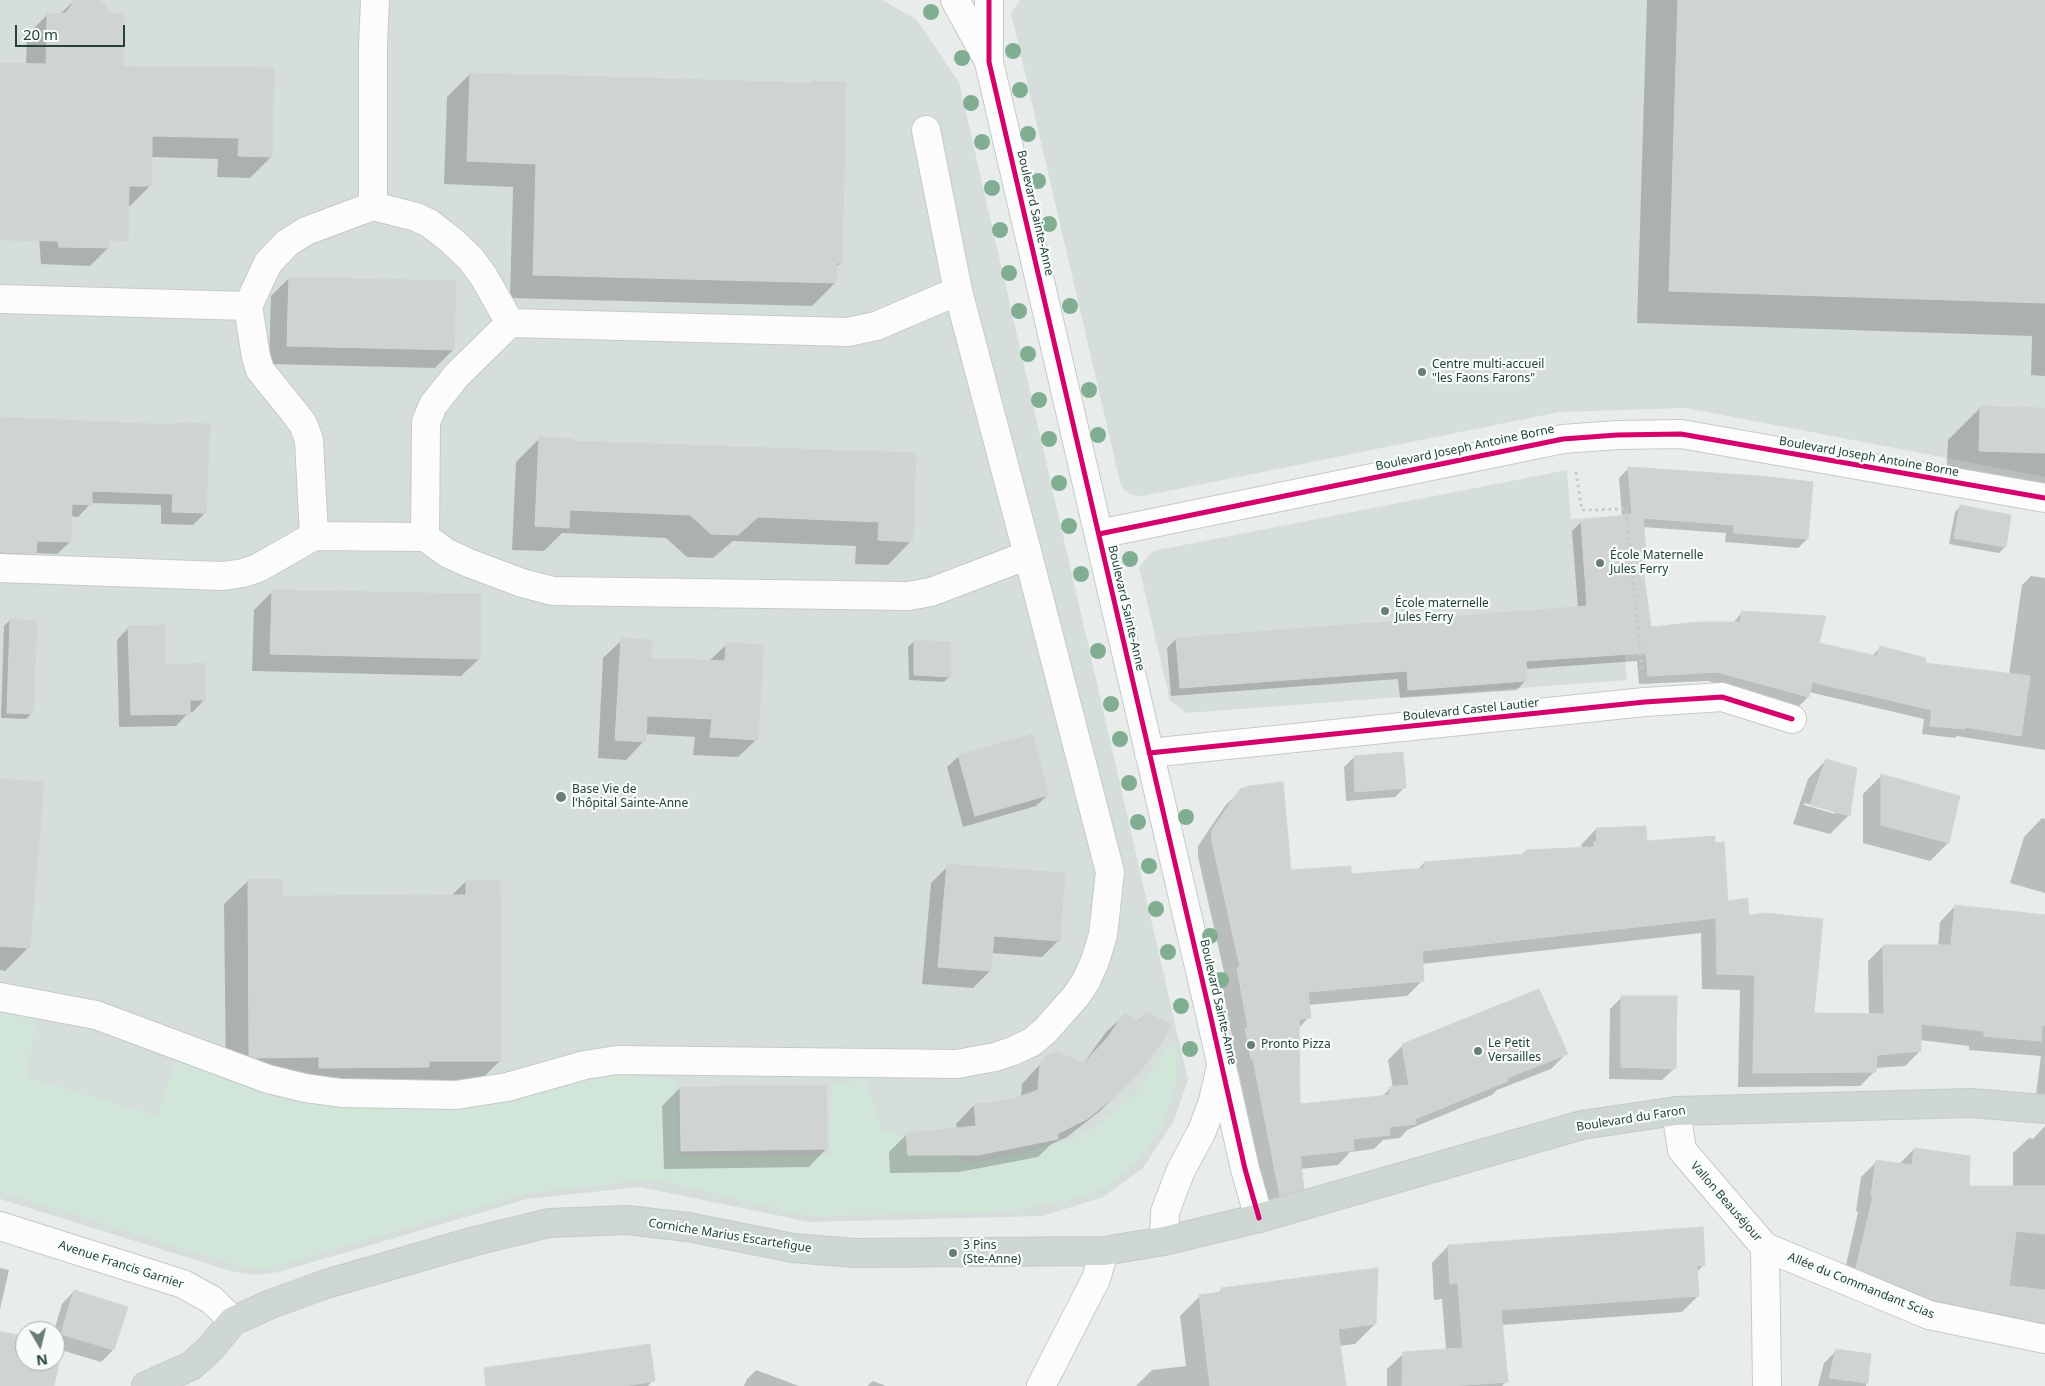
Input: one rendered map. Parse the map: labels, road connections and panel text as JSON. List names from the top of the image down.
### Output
{
  "streets": {
    "main road": ["Boulevard du Faron", "Corniche Marius Escartefigue"],
    "street": [
      "Boulevard Sainte-Anne",
      "Boulevard Joseph Antoine Borne",
      "Boulevard Castel Lautier",
      "Vallon Beauséjour",
      "Avenue Francis Garnier",
      "Allée du Commandant Scias"
    ]
  },
  "crossings": [
    ["Boulevard Sainte-Anne", "Boulevard Joseph Antoine Borne"],
    ["Boulevard Sainte-Anne", "Boulevard Castel Lautier"],
    ["Boulevard Sainte-Anne", "Boulevard du Faron"],
    ["Boulevard Sainte-Anne", "Corniche Marius Escartefigue"],
    ["Boulevard du Faron", "Vallon Beauséjour"],
    ["Boulevard du Faron", "Corniche Marius Escartefigue"],
    ["Vallon Beauséjour", "Allée du Commandant Scias"],
    ["Corniche Marius Escartefigue", "Avenue Francis Garnier"]
  ],
  "places": [
    "Centre multi-accueil \"les Faons Farons\"",
    "École Maternelle Jules Ferry",
    "École maternelle Jules Ferry",
    "Base Vie de l'hôpital Sainte-Anne",
    "Pronto Pizza",
    "Le Petit Versailles",
    "3 Pins (Ste-Anne)"
  ],
  "scale_bar": "20 m",
  "north": "bottom"
}
